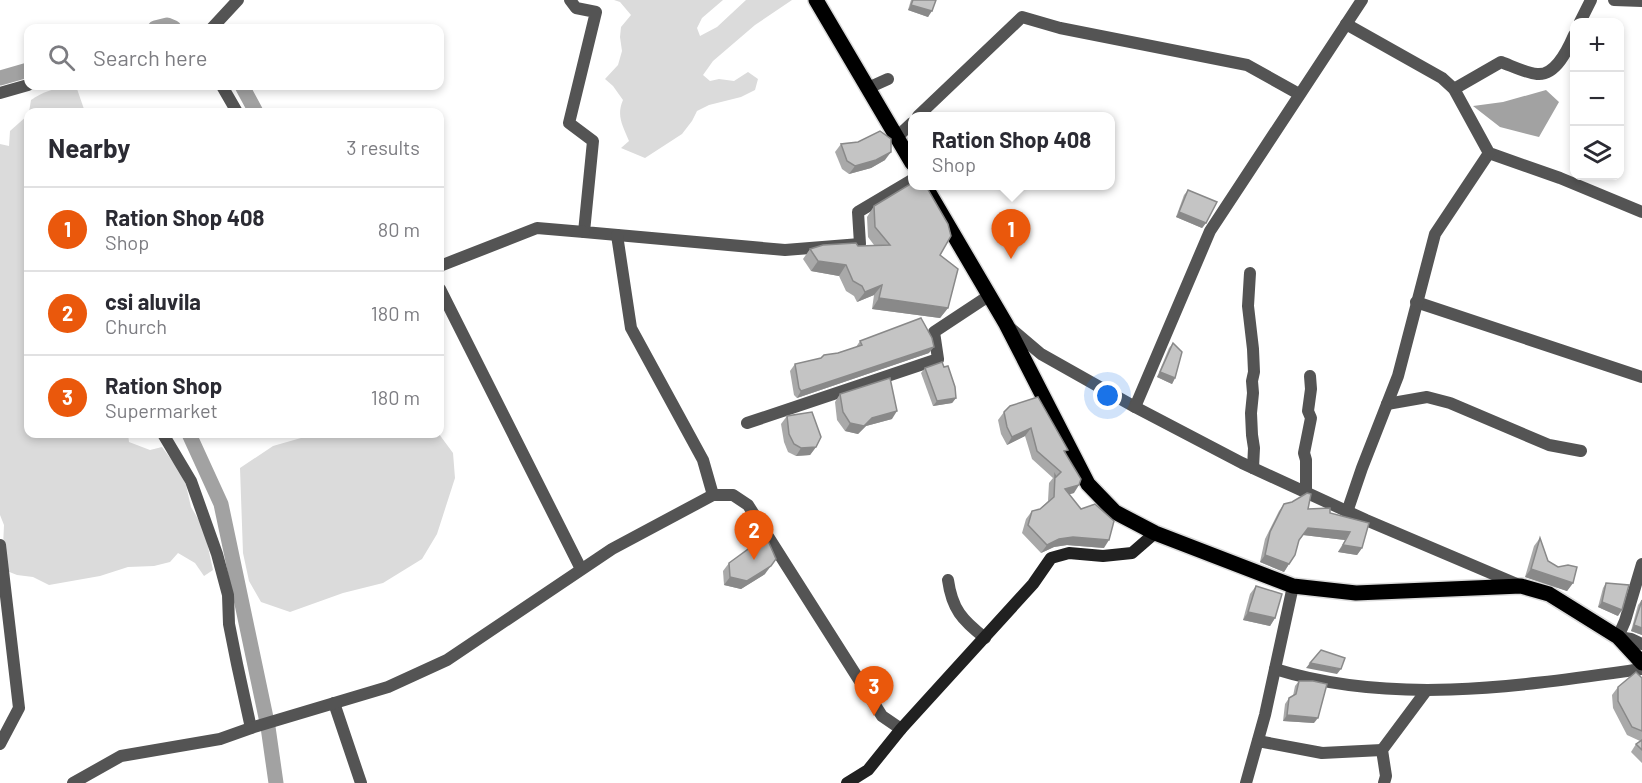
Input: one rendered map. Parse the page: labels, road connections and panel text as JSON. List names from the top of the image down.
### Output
{
  "page": {
    "map_buttons": ["+", "−"],
    "search": "Search here",
    "heading": ["Nearby", "3 results"],
    "popup": ["Ration Shop 408", "Shop"],
    "list": [
      {
        "mark": "1",
        "name": "Ration Shop 408",
        "note": "Shop",
        "value": "80 m"
      },
      {
        "mark": "2",
        "name": "csi aluvila",
        "note": "Church",
        "value": "180 m"
      },
      {
        "mark": "3",
        "name": "Ration Shop",
        "note": "Supermarket",
        "value": "180 m"
      }
    ],
    "pins": ["1", "2", "3"]
  }
}
